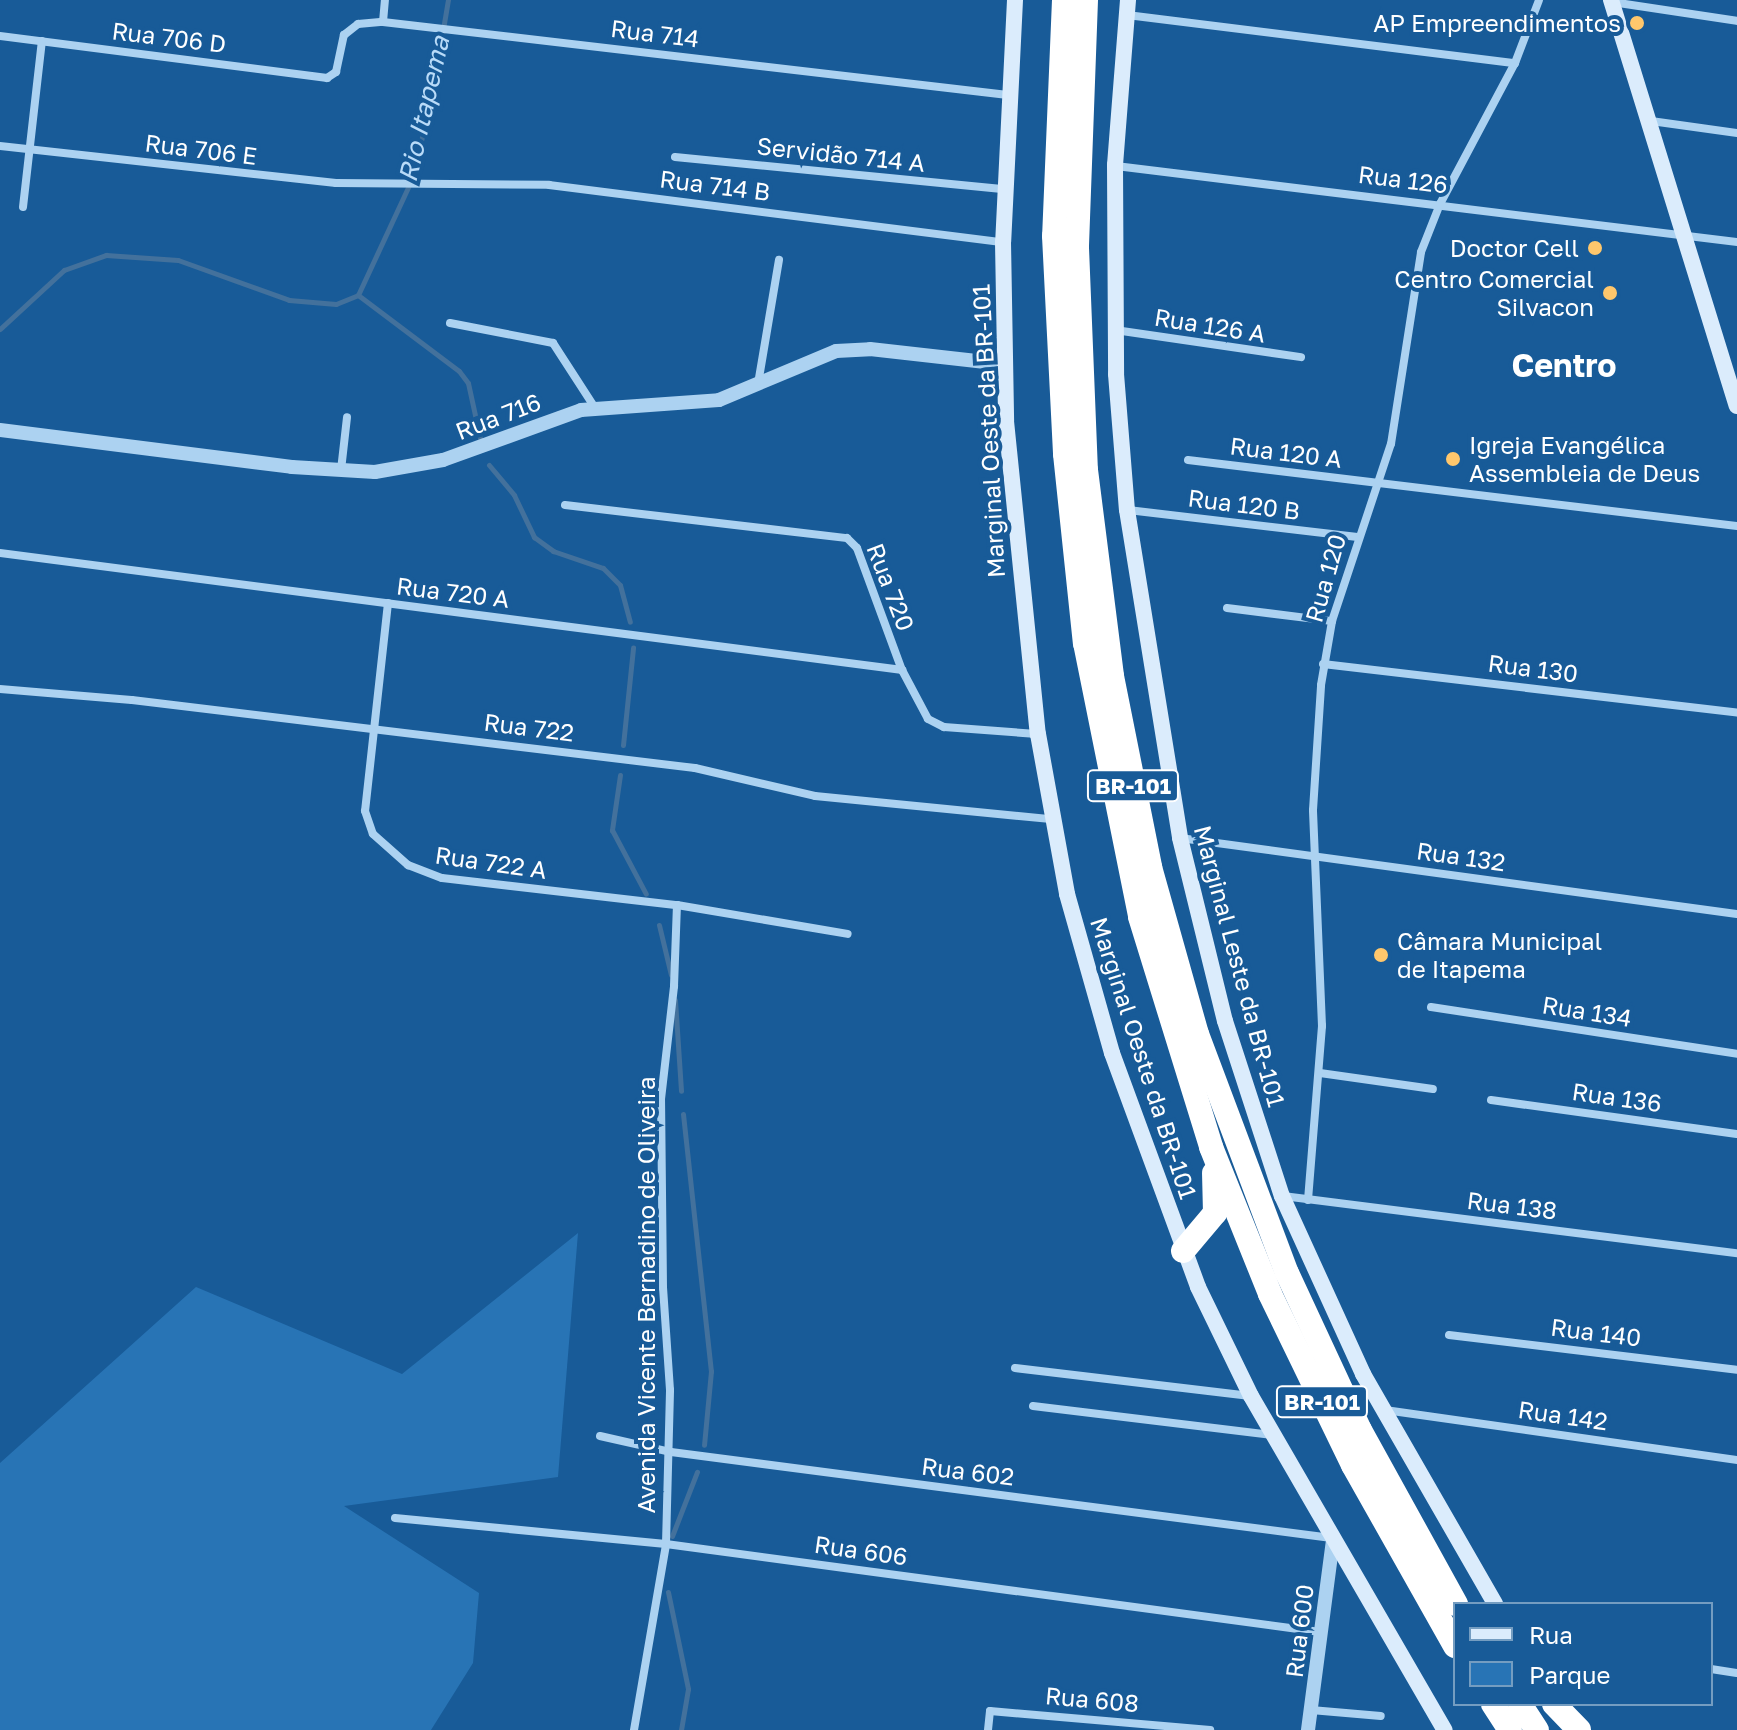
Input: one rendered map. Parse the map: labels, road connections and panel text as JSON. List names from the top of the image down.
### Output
{
  "streets": {
    "highway": ["BR-101"],
    "main road": ["Marginal Oeste da BR-101", "Marginal Leste da BR-101"],
    "street": [
      "Rua 714",
      "Rua 706 D",
      "Rua 706 E",
      "Servidão 714 A",
      "Rua 126",
      "Rua 714 B",
      "Rua 126 A",
      "Rua 716",
      "Rua 120 A",
      "Rua 120 B",
      "Rua 120",
      "Rua 720",
      "Rua 720 A",
      "Rua 130",
      "Rua 722",
      "Rua 132",
      "Rua 722 A",
      "Rua 134",
      "Rua 136",
      "Rua 138",
      "Avenida Vicente Bernadino de Oliveira",
      "Rua 140",
      "Rua 142",
      "Rua 602",
      "Rua 606",
      "Rua 600",
      "Rua 608"
    ]
  },
  "crossings": [
    ["Rua 714", "Rua 706 D"],
    ["Rua 714", "Marginal Oeste da BR-101"],
    ["Rua 706 E", "Rua 714 B"],
    ["Servidão 714 A", "Marginal Oeste da BR-101"],
    ["Rua 126", "Rua 120"],
    ["Rua 126", "Marginal Leste da BR-101"],
    ["Rua 714 B", "Marginal Oeste da BR-101"],
    ["Rua 126 A", "Marginal Leste da BR-101"],
    ["Rua 716", "Marginal Oeste da BR-101"],
    ["Marginal Oeste da BR-101", "Rua 720"],
    ["Marginal Oeste da BR-101", "Rua 722"],
    ["Marginal Oeste da BR-101", "Rua 602"],
    ["Marginal Oeste da BR-101", "Rua 600"],
    ["Rua 120 A", "Rua 120"],
    ["Rua 120 B", "Rua 120"],
    ["Rua 120 B", "Marginal Leste da BR-101"],
    ["Rua 120", "Rua 130"],
    ["Rua 120", "Rua 132"],
    ["Rua 120", "Rua 138"],
    ["Rua 720", "Rua 720 A"],
    ["Rua 720 A", "Rua 722 A"],
    ["Rua 722", "Rua 722 A"],
    ["Rua 132", "Marginal Leste da BR-101"],
    ["Rua 722 A", "Avenida Vicente Bernadino de Oliveira"],
    ["Marginal Leste da BR-101", "Rua 138"],
    ["Marginal Leste da BR-101", "Rua 142"],
    ["Avenida Vicente Bernadino de Oliveira", "Rua 602"],
    ["Avenida Vicente Bernadino de Oliveira", "Rua 606"],
    ["Rua 602", "Rua 600"],
    ["Rua 606", "Rua 600"]
  ],
  "districts": ["Centro"],
  "water": ["Rio Itapema"],
  "places": [
    "AP Empreendimentos",
    "Doctor Cell",
    "Centro Comercial Silvacon",
    "Igreja Evangélica Assembleia de Deus",
    "Câmara Municipal de Itapema"
  ],
  "legend": ["Rua", "Parque"]
}
